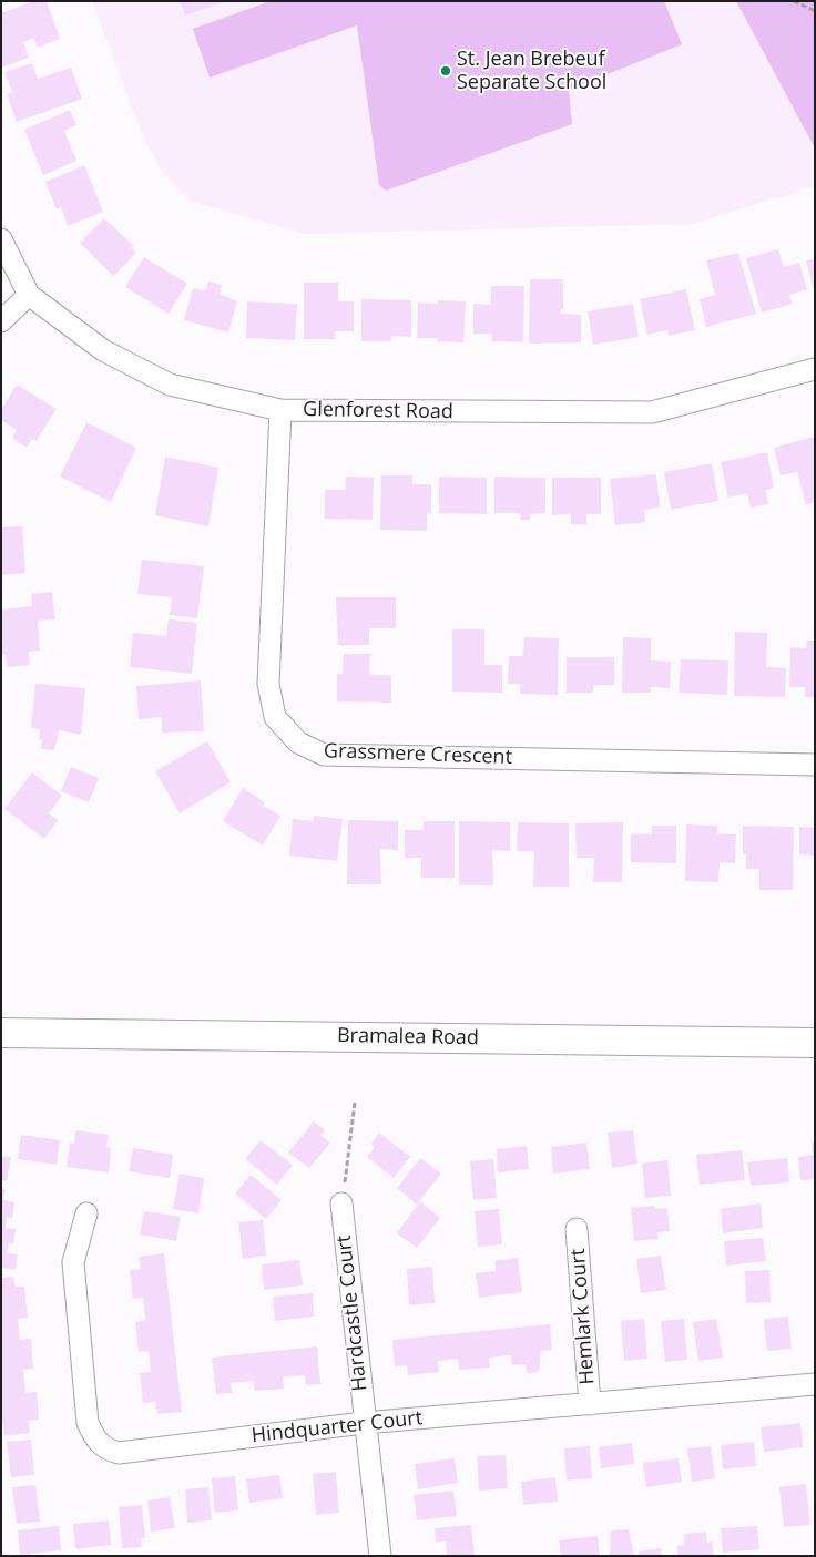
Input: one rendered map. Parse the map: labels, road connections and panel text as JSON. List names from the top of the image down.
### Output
{
  "streets": {
    "main road": ["Bramalea Road"],
    "street": [
      "Glenforest Road",
      "Grassmere Crescent",
      "Hardcastle Court",
      "Hemlark Court",
      "Hindquarter Court"
    ]
  },
  "crossings": [
    ["Glenforest Road", "Grassmere Crescent"],
    ["Hardcastle Court", "Hindquarter Court"],
    ["Hemlark Court", "Hindquarter Court"]
  ],
  "places": ["St. Jean Brebeuf Separate School"]
}
